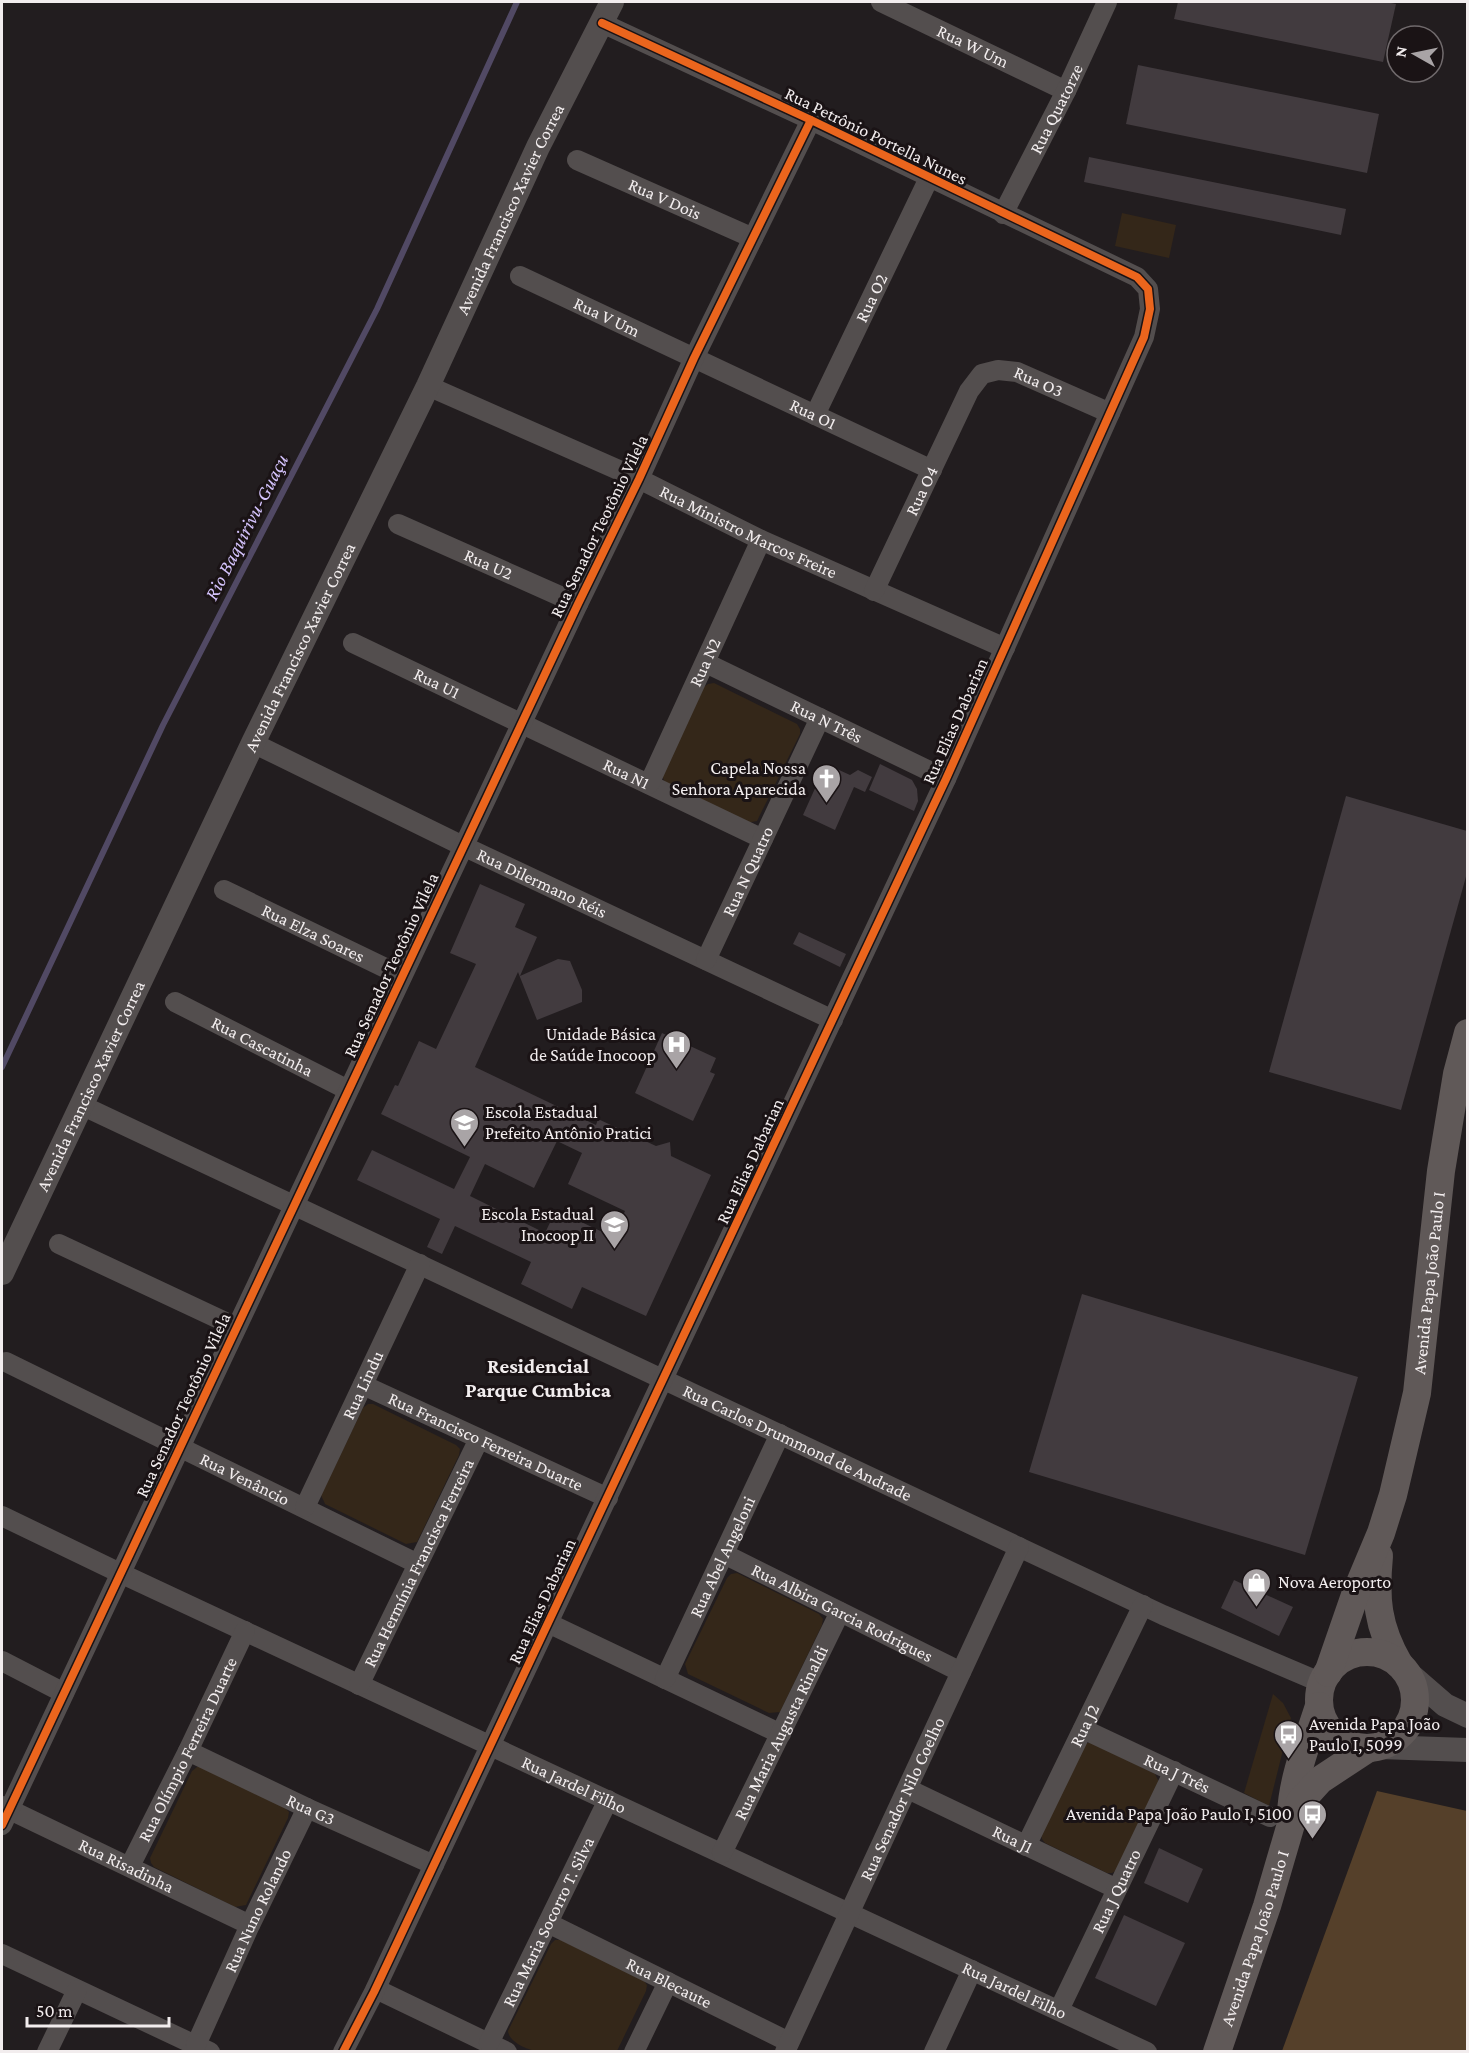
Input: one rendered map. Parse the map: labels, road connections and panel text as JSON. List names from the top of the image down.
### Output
{
  "streets": {
    "main road": ["Avenida Papa João Paulo I"],
    "street": [
      "Rua W Um",
      "Rua Quatorze",
      "Rua Petrônio Portella Nunes",
      "Rua V Dois",
      "Avenida Francisco Xavier Correa",
      "Rua O2",
      "Rua V Um",
      "Rua O3",
      "Rua O1",
      "Rua O4",
      "Rua Senador Teotônio Vilela",
      "Rua Ministro Marcos Freire",
      "Rua U2",
      "Rua N2",
      "Rua U1",
      "Rua N Três",
      "Rua Elias Dabarian",
      "Rua N1",
      "Rua N Quatro",
      "Rua Dilermano Réis",
      "Rua Elza Soares",
      "Rua Cascatinha",
      "Rua Lindu",
      "Rua Francisco Ferreira Duarte",
      "Rua Carlos Drummond de Andrade",
      "Rua Venâncio",
      "Rua Abel Angeloni",
      "Rua Hermínia Francisca Ferreira",
      "Rua Albira Garcia Rodrigues",
      "Rua J2",
      "Rua Maria Augusta Rinaldi",
      "Rua Olímpio Ferreira Duarte",
      "Rua J Três",
      "Rua Jardel Filho",
      "Rua Senador Nilo Coelho",
      "Rua G3",
      "Rua J1",
      "Rua Risadinha",
      "Rua J Quatro",
      "Rua Nuno Rolando",
      "Rua Maria Socorro T. Silva",
      "Rua Blecaute"
    ]
  },
  "crossings": [
    ["Rua W Um", "Rua Quatorze"],
    ["Rua Quatorze", "Rua Petrônio Portella Nunes"],
    ["Rua Petrônio Portella Nunes", "Avenida Francisco Xavier Correa"],
    ["Rua Petrônio Portella Nunes", "Rua O2"],
    ["Rua Petrônio Portella Nunes", "Rua Senador Teotônio Vilela"],
    ["Rua Petrônio Portella Nunes", "Rua Elias Dabarian"],
    ["Rua V Dois", "Rua Senador Teotônio Vilela"],
    ["Avenida Francisco Xavier Correa", "Rua Ministro Marcos Freire"],
    ["Avenida Francisco Xavier Correa", "Rua Dilermano Réis"],
    ["Avenida Francisco Xavier Correa", "Rua Carlos Drummond de Andrade"],
    ["Rua O2", "Rua O1"],
    ["Rua V Um", "Rua O1"],
    ["Rua V Um", "Rua Senador Teotônio Vilela"],
    ["Rua O3", "Rua O4"],
    ["Rua O3", "Rua Elias Dabarian"],
    ["Rua O1", "Rua O4"],
    ["Rua O1", "Rua Senador Teotônio Vilela"],
    ["Rua O4", "Rua Ministro Marcos Freire"],
    ["Rua Senador Teotônio Vilela", "Rua Ministro Marcos Freire"],
    ["Rua Senador Teotônio Vilela", "Rua U2"],
    ["Rua Senador Teotônio Vilela", "Rua U1"],
    ["Rua Senador Teotônio Vilela", "Rua N1"],
    ["Rua Senador Teotônio Vilela", "Rua Dilermano Réis"],
    ["Rua Senador Teotônio Vilela", "Rua Elza Soares"],
    ["Rua Senador Teotônio Vilela", "Rua Cascatinha"],
    ["Rua Senador Teotônio Vilela", "Rua Carlos Drummond de Andrade"],
    ["Rua Senador Teotônio Vilela", "Rua Venâncio"],
    ["Rua Senador Teotônio Vilela", "Rua Jardel Filho"],
    ["Rua Senador Teotônio Vilela", "Rua Risadinha"],
    ["Rua Ministro Marcos Freire", "Rua N2"],
    ["Rua Ministro Marcos Freire", "Rua Elias Dabarian"],
    ["Rua N2", "Rua N Três"],
    ["Rua N2", "Rua N1"],
    ["Rua U1", "Rua N1"],
    ["Rua N Três", "Rua Elias Dabarian"],
    ["Rua N Três", "Rua N Quatro"],
    ["Rua Elias Dabarian", "Rua Dilermano Réis"],
    ["Rua Elias Dabarian", "Rua Francisco Ferreira Duarte"],
    ["Rua Elias Dabarian", "Rua Carlos Drummond de Andrade"],
    ["Rua Elias Dabarian", "Rua Jardel Filho"],
    ["Rua Elias Dabarian", "Rua G3"],
    ["Rua N1", "Rua N Quatro"],
    ["Rua N Quatro", "Rua Dilermano Réis"],
    ["Avenida Papa João Paulo I", "Rua Carlos Drummond de Andrade"],
    ["Avenida Papa João Paulo I", "Rua J Três"],
    ["Rua Lindu", "Rua Francisco Ferreira Duarte"],
    ["Rua Lindu", "Rua Carlos Drummond de Andrade"],
    ["Rua Lindu", "Rua Venâncio"],
    ["Rua Francisco Ferreira Duarte", "Rua Hermínia Francisca Ferreira"],
    ["Rua Carlos Drummond de Andrade", "Rua Abel Angeloni"],
    ["Rua Carlos Drummond de Andrade", "Rua J2"],
    ["Rua Carlos Drummond de Andrade", "Rua Senador Nilo Coelho"],
    ["Rua Venâncio", "Rua Hermínia Francisca Ferreira"],
    ["Rua Abel Angeloni", "Rua Albira Garcia Rodrigues"],
    ["Rua Hermínia Francisca Ferreira", "Rua Jardel Filho"],
    ["Rua Albira Garcia Rodrigues", "Rua Maria Augusta Rinaldi"],
    ["Rua Albira Garcia Rodrigues", "Rua Senador Nilo Coelho"],
    ["Rua J2", "Rua J Três"],
    ["Rua J2", "Rua J1"],
    ["Rua Maria Augusta Rinaldi", "Rua Jardel Filho"],
    ["Rua Olímpio Ferreira Duarte", "Rua Jardel Filho"],
    ["Rua Olímpio Ferreira Duarte", "Rua G3"],
    ["Rua Olímpio Ferreira Duarte", "Rua Risadinha"],
    ["Rua J Três", "Rua J Quatro"],
    ["Rua Jardel Filho", "Rua Senador Nilo Coelho"],
    ["Rua Jardel Filho", "Rua J Quatro"],
    ["Rua Jardel Filho", "Rua Maria Socorro T. Silva"],
    ["Rua Senador Nilo Coelho", "Rua J1"],
    ["Rua Senador Nilo Coelho", "Rua Blecaute"],
    ["Rua G3", "Rua Nuno Rolando"],
    ["Rua J1", "Rua J Quatro"],
    ["Rua Risadinha", "Rua Nuno Rolando"],
    ["Rua Maria Socorro T. Silva", "Rua Blecaute"]
  ],
  "districts": ["Residencial Parque Cumbica"],
  "water": ["Rio Baquirivu-Guaçu"],
  "places": {
    "church": ["Capela Nossa Senhora Aparecida"],
    "hospital": ["Unidade Básica de Saúde Inocoop"],
    "school or university": ["Escola Estadual Prefeito Antônio Pratici", "Escola Estadual Inocoop II"],
    "shop": ["Nova Aeroporto"],
    "bus stop": ["Avenida Papa João Paulo I, 5099", "Avenida Papa João Paulo I, 5100"]
  },
  "scale_bar": "50 m",
  "north": "left"
}
